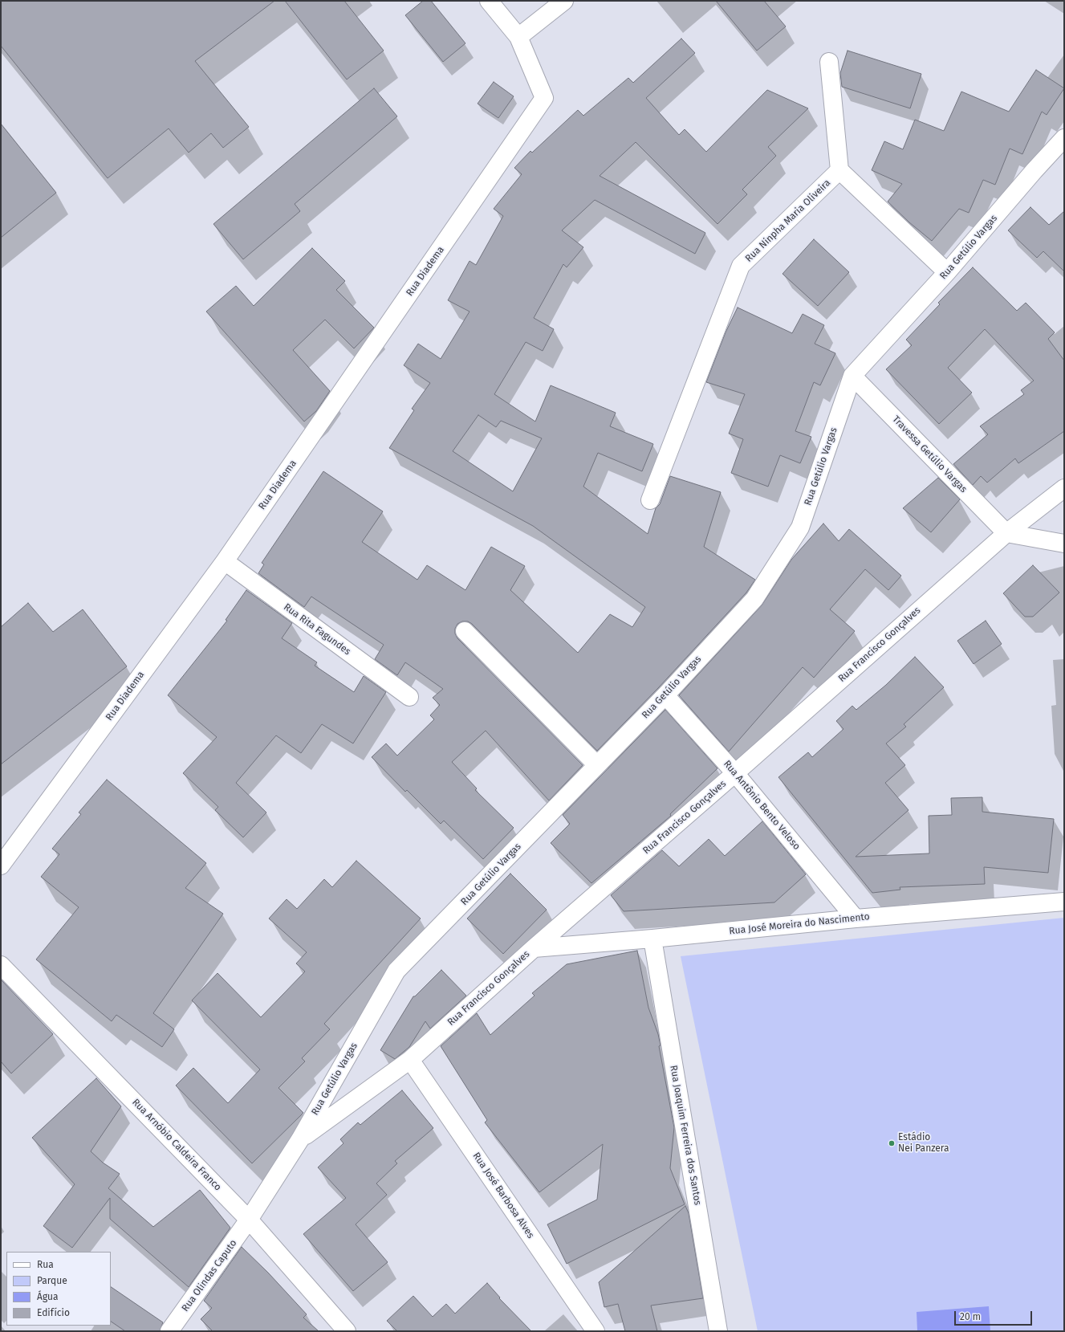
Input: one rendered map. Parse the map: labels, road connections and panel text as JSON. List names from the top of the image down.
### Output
{
  "streets": {
    "street": [
      "Rua Ninpha Maria Oliveira",
      "Rua Getúlio Vargas",
      "Rua Diadema",
      "Travessa Getúlio Vargas",
      "Rua Rita Fagundes",
      "Rua Francisco Gonçalves",
      "Rua Antônio Bento Veloso",
      "Rua José Moreira do Nascimento",
      "Rua Joaquim Ferreira dos Santos",
      "Rua Arnóbio Caldeira Franco",
      "Rua José Barbosa Alves",
      "Rua Olindas Caputo"
    ]
  },
  "crossings": [
    ["Rua Getúlio Vargas", "Travessa Getúlio Vargas"],
    ["Rua Getúlio Vargas", "Rua Francisco Gonçalves"],
    ["Rua Getúlio Vargas", "Rua Antônio Bento Veloso"],
    ["Rua Getúlio Vargas", "Rua Arnóbio Caldeira Franco"],
    ["Rua Getúlio Vargas", "Rua Olindas Caputo"],
    ["Rua Diadema", "Rua Rita Fagundes"],
    ["Travessa Getúlio Vargas", "Rua Francisco Gonçalves"],
    ["Rua Francisco Gonçalves", "Rua Antônio Bento Veloso"],
    ["Rua Francisco Gonçalves", "Rua José Moreira do Nascimento"],
    ["Rua Francisco Gonçalves", "Rua José Barbosa Alves"],
    ["Rua Antônio Bento Veloso", "Rua José Moreira do Nascimento"],
    ["Rua José Moreira do Nascimento", "Rua Joaquim Ferreira dos Santos"],
    ["Rua Arnóbio Caldeira Franco", "Rua Olindas Caputo"]
  ],
  "places": ["Estádio Nei Panzera"],
  "legend": [
    "Rua",
    "Parque",
    "Água",
    "Edifício"
  ],
  "scale_bar": "20 m"
}
